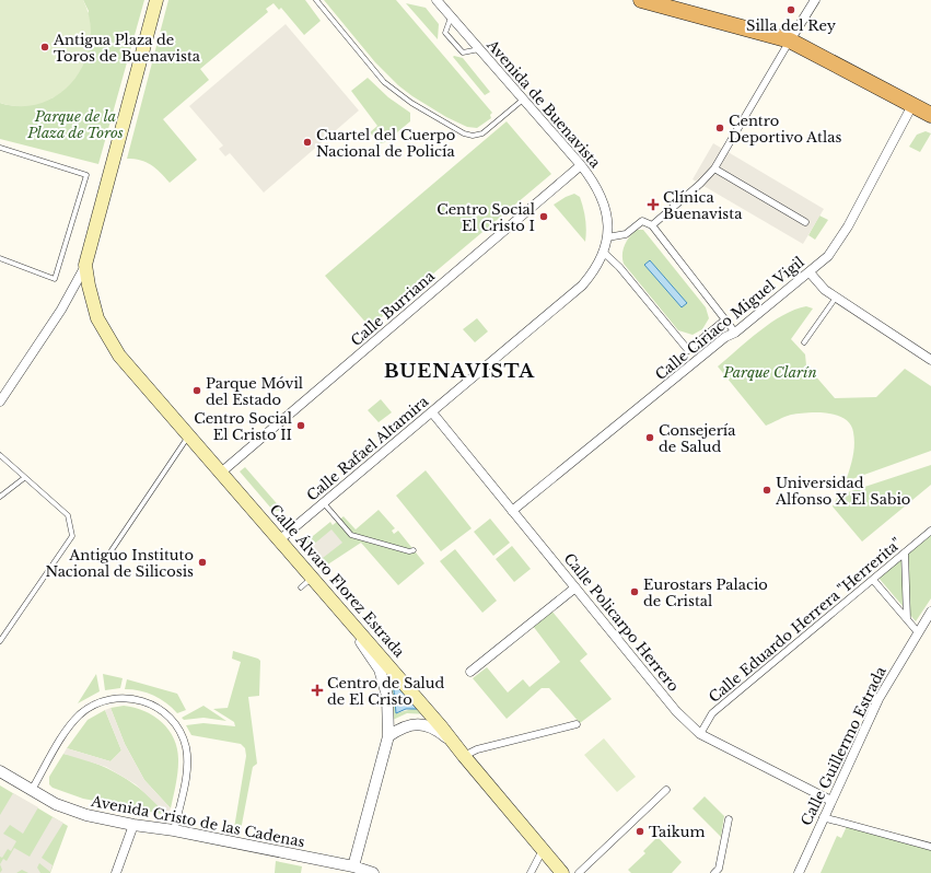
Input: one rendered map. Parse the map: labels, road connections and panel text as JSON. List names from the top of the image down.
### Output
{
  "streets": {
    "main road": ["Calle Álvaro Florez Estrada"],
    "street": [
      "Avenida de Buenavista",
      "Calle Burriana",
      "Calle Ciriaco Miguel Vigil",
      "Calle Rafael Altamira",
      "Calle Eduardo Herrera \"Herrerita\"",
      "Calle Policarpo Herrero",
      "Calle Guillermo Estrada",
      "Avenida Cristo de las Cadenas"
    ]
  },
  "crossings": [
    ["Avenida de Buenavista", "Calle Burriana"],
    ["Avenida de Buenavista", "Calle Rafael Altamira"],
    ["Calle Burriana", "Calle Álvaro Florez Estrada"],
    ["Calle Ciriaco Miguel Vigil", "Calle Policarpo Herrero"],
    ["Calle Rafael Altamira", "Calle Álvaro Florez Estrada"],
    ["Calle Rafael Altamira", "Calle Policarpo Herrero"],
    ["Calle Eduardo Herrera \"Herrerita\"", "Calle Policarpo Herrero"],
    ["Calle Policarpo Herrero", "Calle Guillermo Estrada"]
  ],
  "districts": ["BUENAVISTA"],
  "parks": ["Parque de la Plaza de Toros", "Parque Clarín"],
  "places": {
    "other": [
      "Silla del Rey",
      "Antigua Plaza de Toros de Buenavista",
      "Centro Deportivo Atlas",
      "Cuartel del Cuerpo Nacional de Policía",
      "Centro Social El Cristo I",
      "Parque Móvil del Estado",
      "Centro Social El Cristo II",
      "Consejería de Salud",
      "Universidad Alfonso X El Sabio",
      "Antiguo Instituto Nacional de Silicosis",
      "Eurostars Palacio de Cristal",
      "Taikum"
    ],
    "health": ["Clínica Buenavista", "Centro de Salud de El Cristo"]
  }
}
